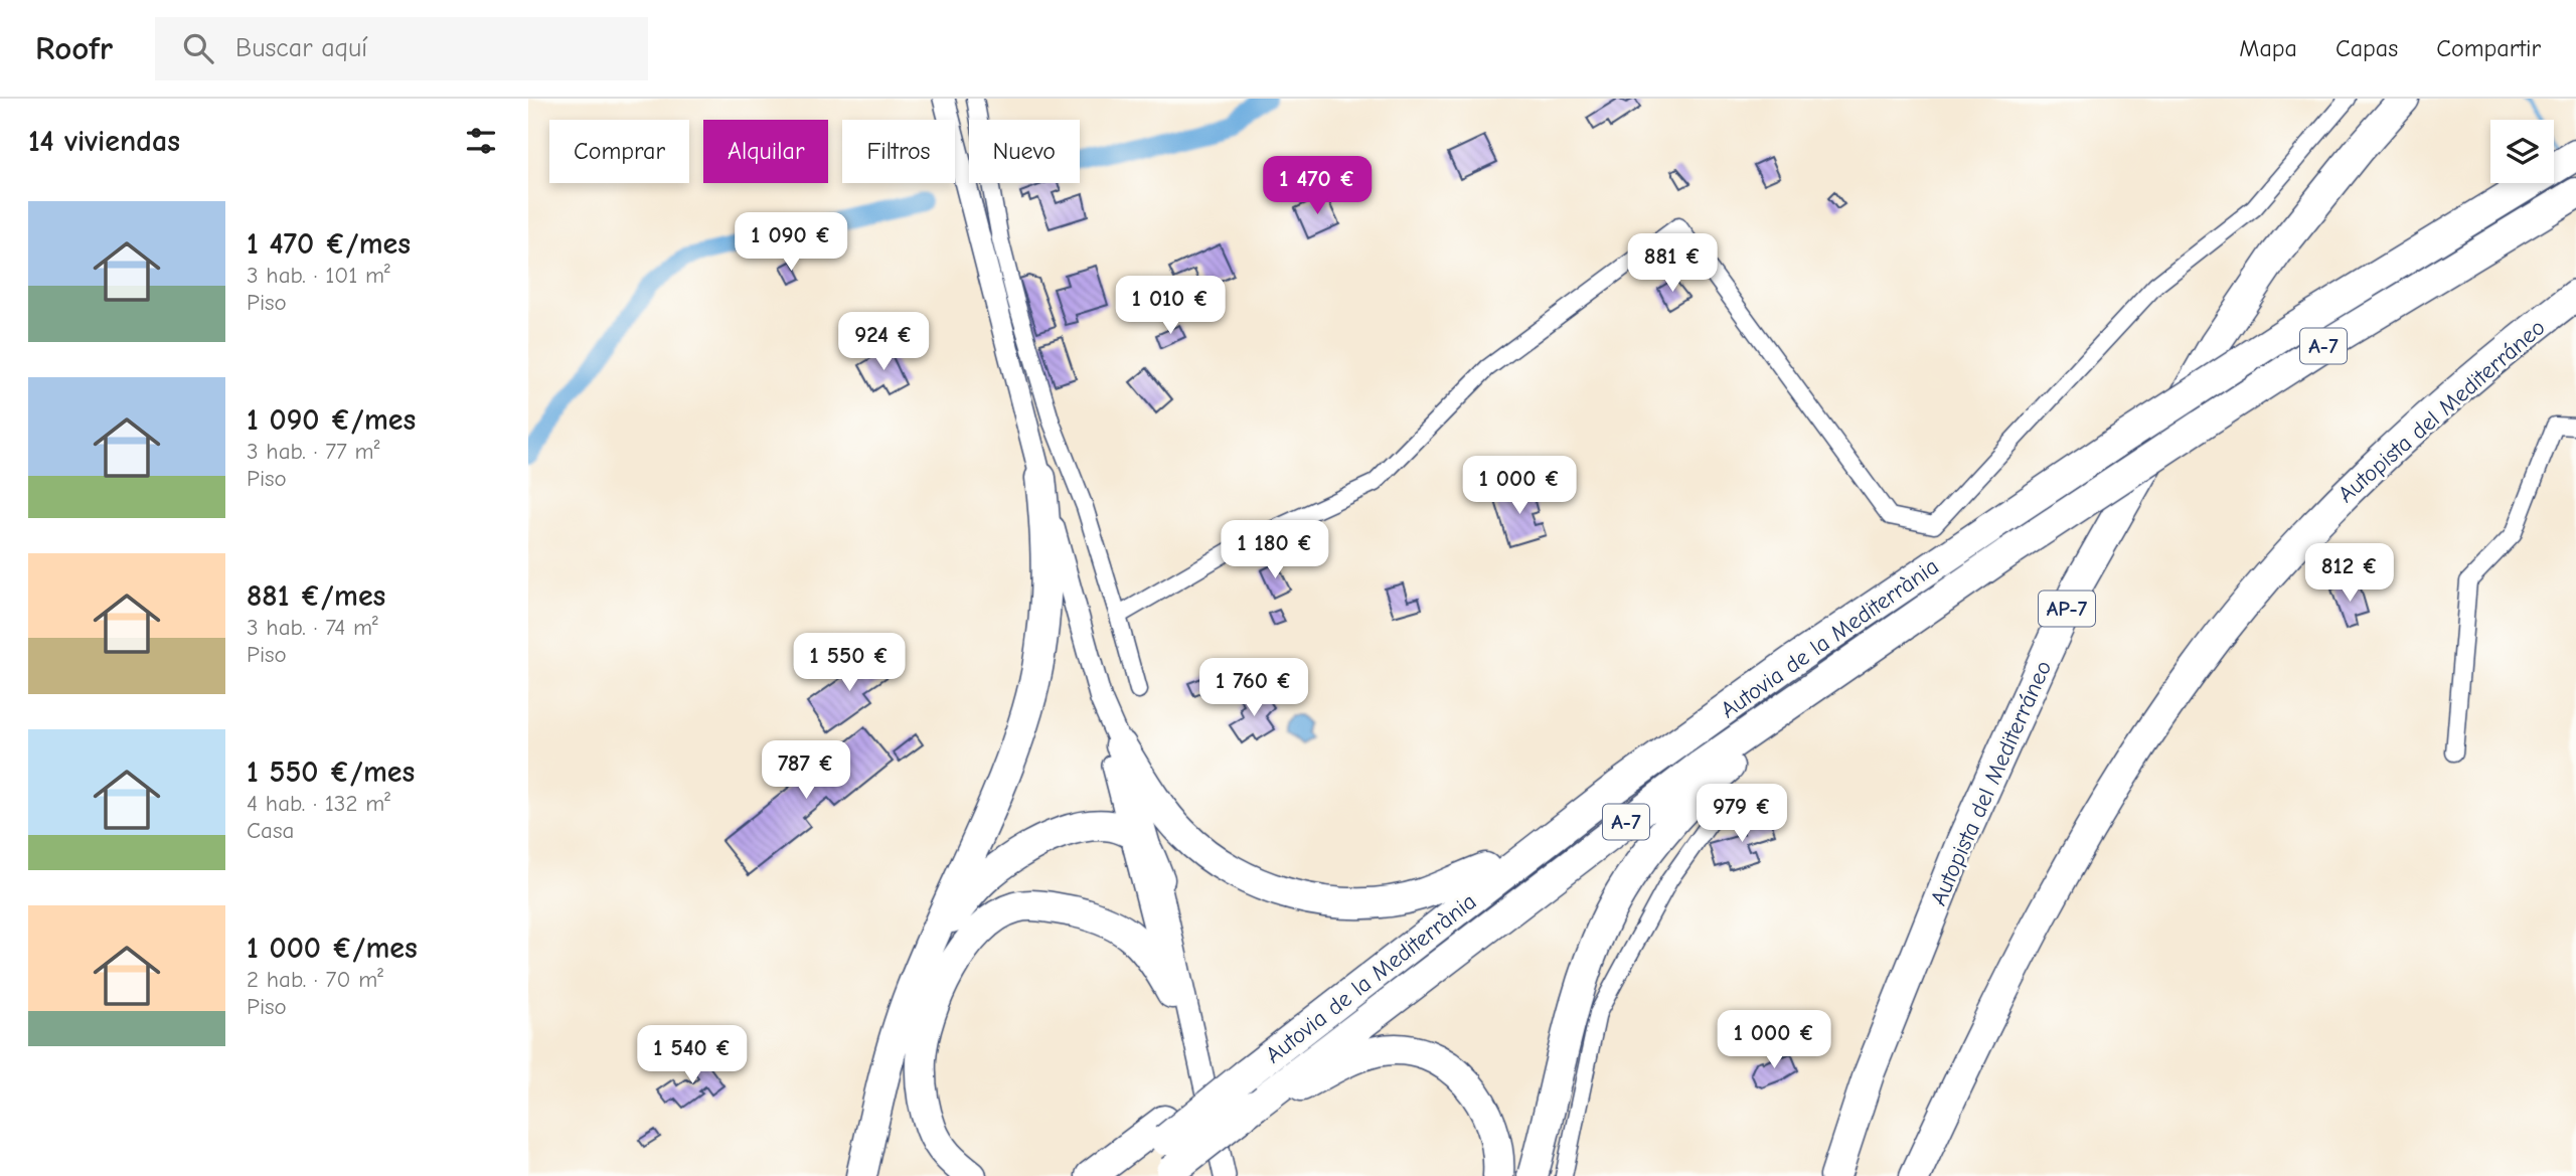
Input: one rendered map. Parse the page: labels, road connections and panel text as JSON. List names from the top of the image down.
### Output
{
  "streets": {
    "highway": [
      "A-7",
      "Autopista del Mediterráneo",
      "AP-7",
      "Autovia de la Mediterrània"
    ]
  },
  "page": {
    "header": "Roofr",
    "search": "Buscar aquí",
    "nav": ["Mapa", "Capas", "Compartir"],
    "heading": "14 viviendas",
    "chip": [
      "Comprar",
      "Alquilar",
      "Filtros",
      "Nuevo"
    ],
    "price": [
      "1 470 €",
      "1 090 €",
      "881 €",
      "1 010 €",
      "924 €",
      "1 000 €",
      "1 180 €",
      "812 €",
      "1 550 €",
      "1 760 €",
      "787 €",
      "979 €",
      "1 000 €",
      "1 540 €"
    ],
    "list": [
      {
        "name": "1 470 €/mes",
        "note": "3 hab. · 101 m² · Piso"
      },
      {
        "name": "1 090 €/mes",
        "note": "3 hab. · 77 m² · Piso"
      },
      {
        "name": "881 €/mes",
        "note": "3 hab. · 74 m² · Piso"
      },
      {
        "name": "1 550 €/mes",
        "note": "4 hab. · 132 m² · Casa"
      },
      {
        "name": "1 000 €/mes",
        "note": "2 hab. · 70 m² · Piso"
      }
    ]
  }
}
